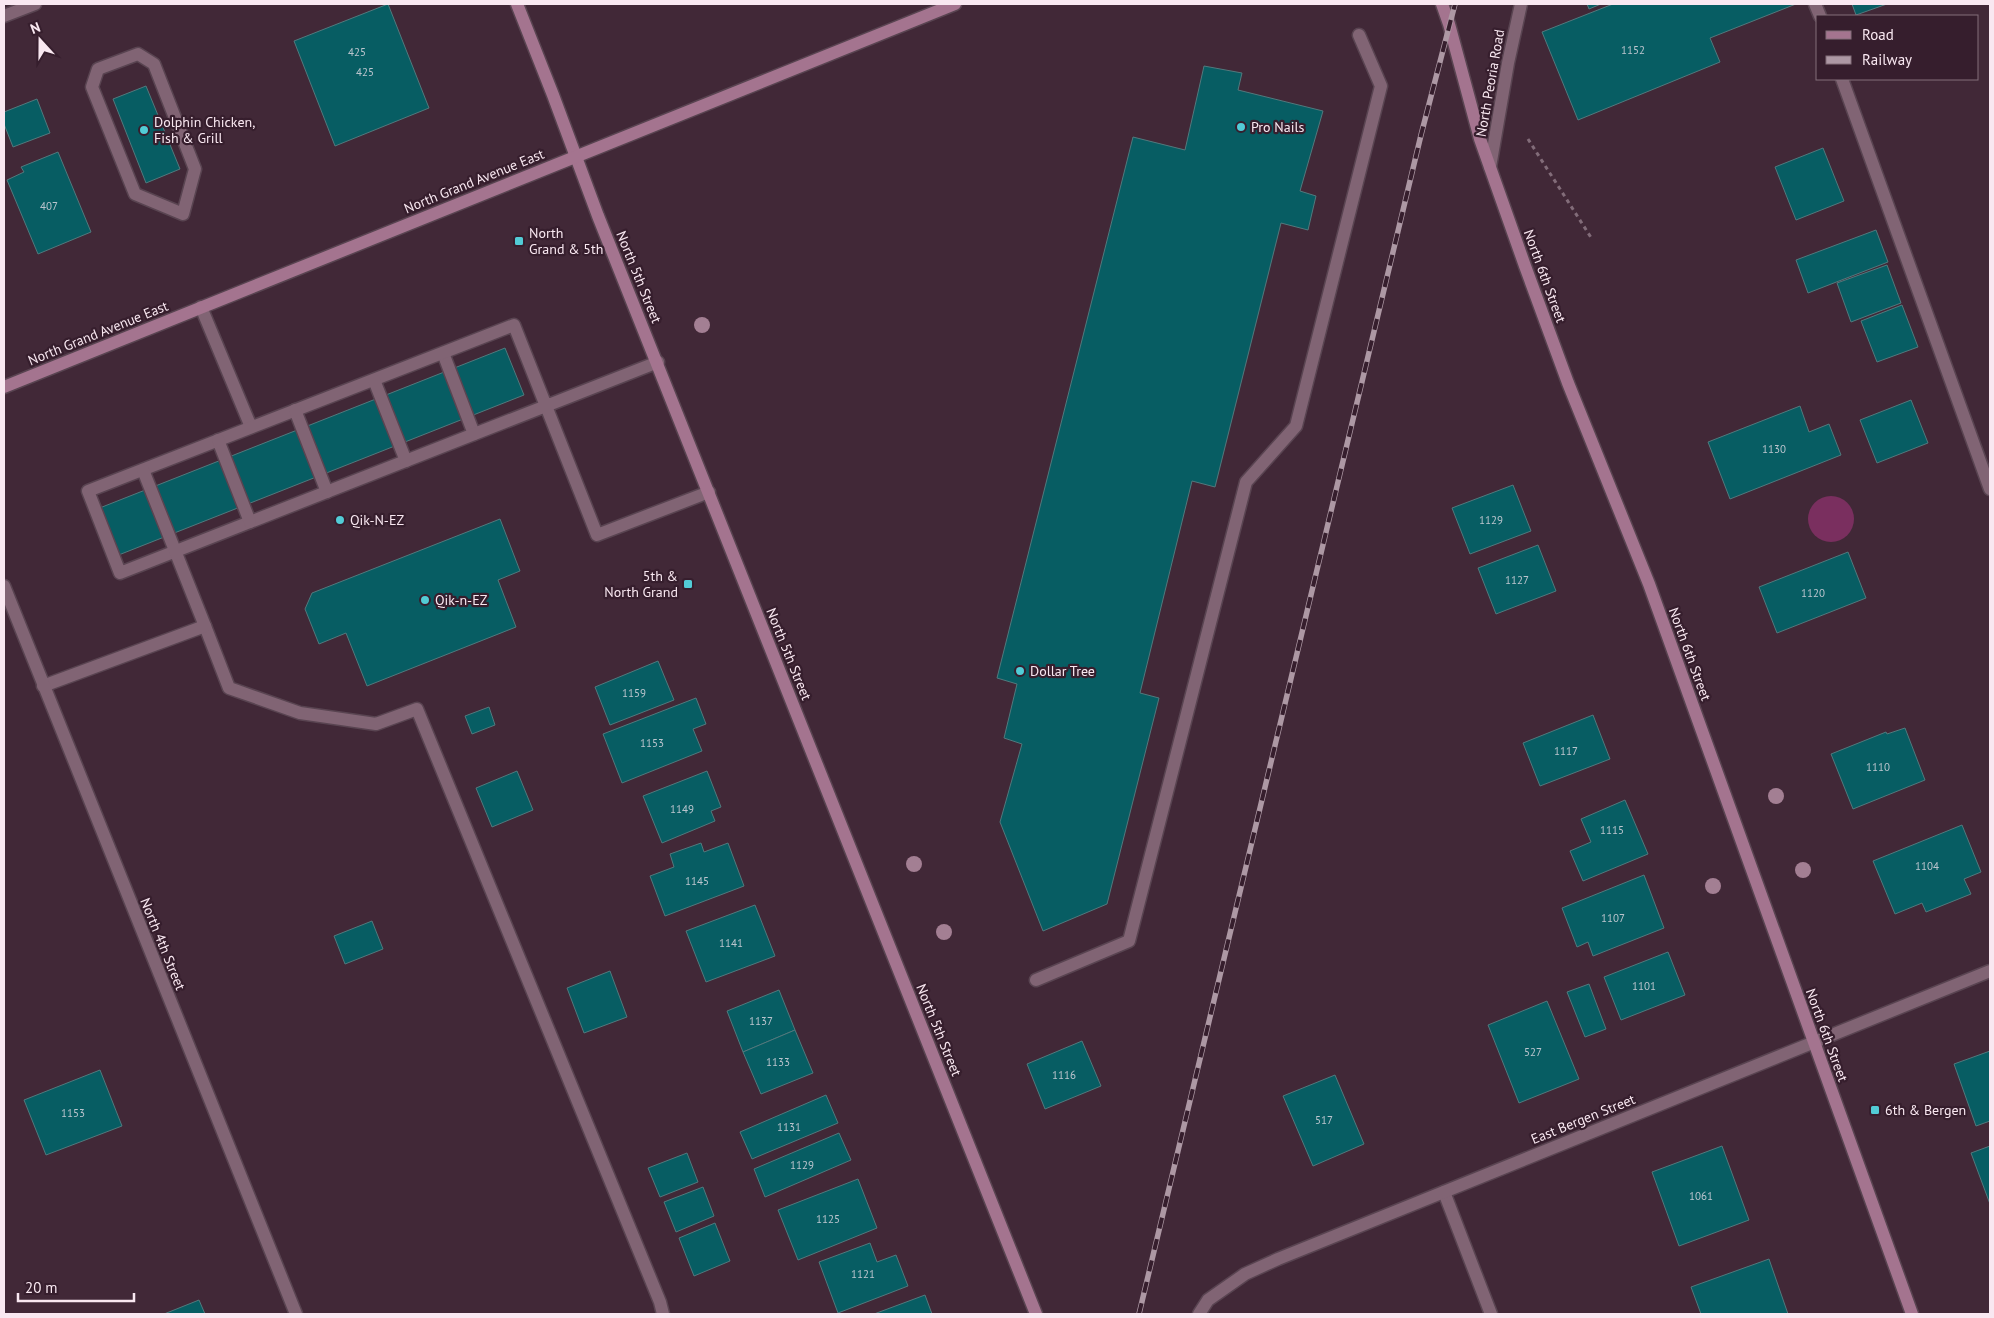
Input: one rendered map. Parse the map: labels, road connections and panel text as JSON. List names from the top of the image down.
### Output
{
  "streets": {
    "main road": ["North Grand Avenue East", "North 6th Street", "North 5th Street"],
    "street": ["North Peoria Road", "North 4th Street", "East Bergen Street"]
  },
  "crossings": [
    ["North Peoria Road", "North 6th Street"],
    ["North Grand Avenue East", "North 5th Street"],
    ["North 6th Street", "East Bergen Street"]
  ],
  "places": {
    "other": [
      "Pro Nails",
      "Dolphin Chicken, Fish & Grill",
      "Qik-N-EZ",
      "Qik-n-EZ",
      "Dollar Tree"
    ],
    "transit": ["North Grand & 5th", "5th & North Grand", "6th & Bergen"]
  },
  "house_numbers": [
    "1152",
    "425",
    "425",
    "407",
    "1130",
    "1129",
    "1127",
    "1120",
    "1159",
    "1153",
    "1117",
    "1110",
    "1149",
    "1115",
    "1104",
    "1145",
    "1107",
    "1141",
    "1101",
    "1137",
    "527",
    "1133",
    "1116",
    "1153",
    "517",
    "1131",
    "1129",
    "1061",
    "1125",
    "1121"
  ],
  "legend": ["Road", "Railway"],
  "scale_bar": "20 m",
  "north": "top"
}
